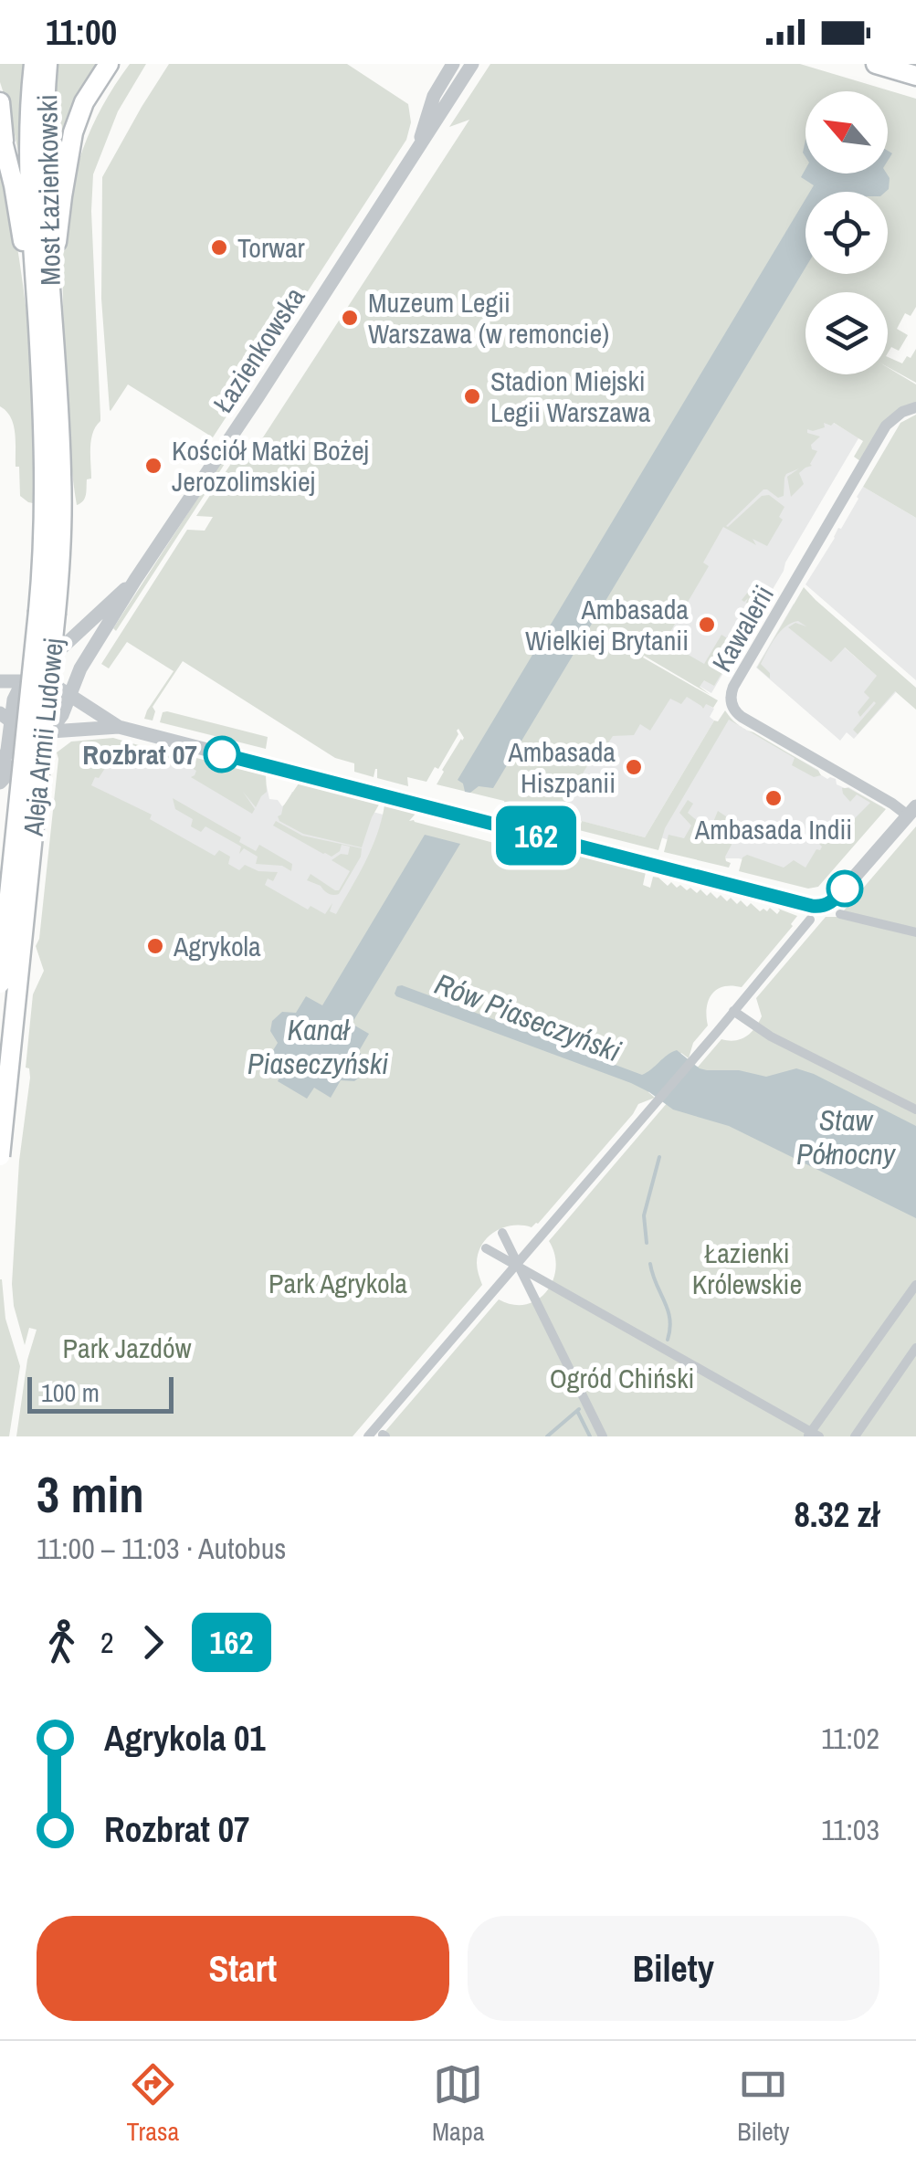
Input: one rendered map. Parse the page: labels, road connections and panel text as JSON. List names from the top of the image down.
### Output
{
  "streets": {
    "main road": ["Most Łazienkowski", "Aleja Armii Ludowej"],
    "street": ["Łazienkowska", "Kawalerii"]
  },
  "crossings": [
    ["Most Łazienkowski", "Aleja Armii Ludowej"]
  ],
  "water": ["Rów Piaseczyński", "Kanał Piaseczyński", "Staw Północny"],
  "parks": [
    "Łazienki Królewskie",
    "Park Agrykola",
    "Park Jazdów",
    "Ogród Chiński"
  ],
  "places": [
    "Torwar",
    "Muzeum Legii Warszawa (w remoncie)",
    "Stadion Miejski Legii Warszawa",
    "Kościół Matki Bożej Jerozolimskiej",
    "Ambasada Wielkiej Brytanii",
    "Rozbrat 07",
    "Ambasada Hiszpanii",
    "Ambasada Indii",
    "Agrykola"
  ],
  "lines": ["bus line 162"],
  "scale_bar": "100 m",
  "north": "top left",
  "page": {
    "status": "11:00",
    "on_map": "162",
    "scale": "100 m",
    "heading": ["3 min", "11:00 – 11:03 · Autobus", "8.32 zł"],
    "legs": ["2", "162"],
    "list": [
      {
        "name": "Agrykola 01",
        "value": "11:02"
      },
      {
        "name": "Rozbrat 07",
        "value": "11:03"
      }
    ],
    "buttons": ["Start", "Bilety"],
    "tabs": ["Trasa", "Mapa", "Bilety"]
  }
}
